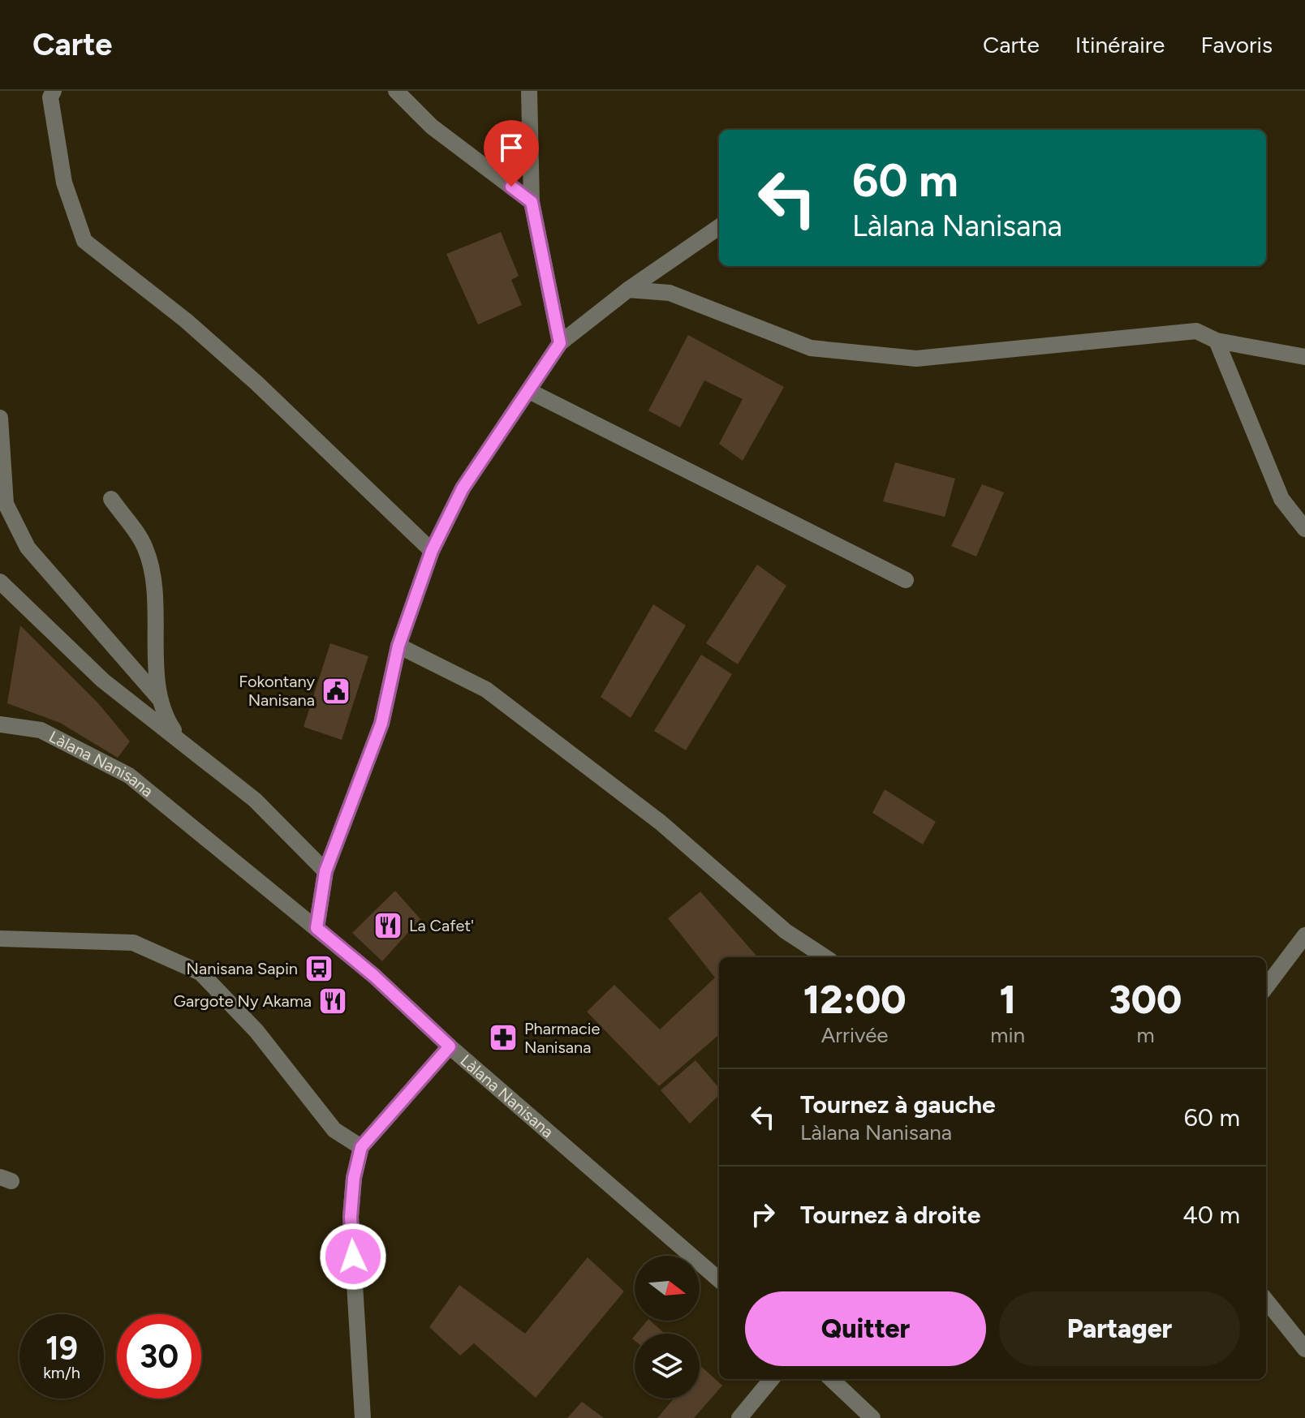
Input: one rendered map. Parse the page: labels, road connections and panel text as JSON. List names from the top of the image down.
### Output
{
  "streets": {
    "street": ["Làlana Nanisana"]
  },
  "places": {
    "public building": ["Fokontany Nanisana"],
    "restaurant": ["La Cafet'", "Gargote Ny Akama"],
    "bus stop": ["Nanisana Sapin"],
    "pharmacy": ["Pharmacie Nanisana"]
  },
  "north": "right",
  "page": {
    "header": "Carte",
    "nav": ["Carte", "Itinéraire", "Favoris"],
    "turn": ["60 m", "Làlana Nanisana"],
    "eta": [
      "12:00",
      "Arrivée",
      "1",
      "min",
      "300",
      "m"
    ],
    "list": [
      {
        "name": "Tournez à gauche",
        "note": "Làlana Nanisana",
        "value": "60 m"
      },
      {
        "name": "Tournez à droite",
        "value": "40 m"
      }
    ],
    "buttons": ["Quitter", "Partager"],
    "speed": "19 km/h",
    "limit": "30"
  }
}
